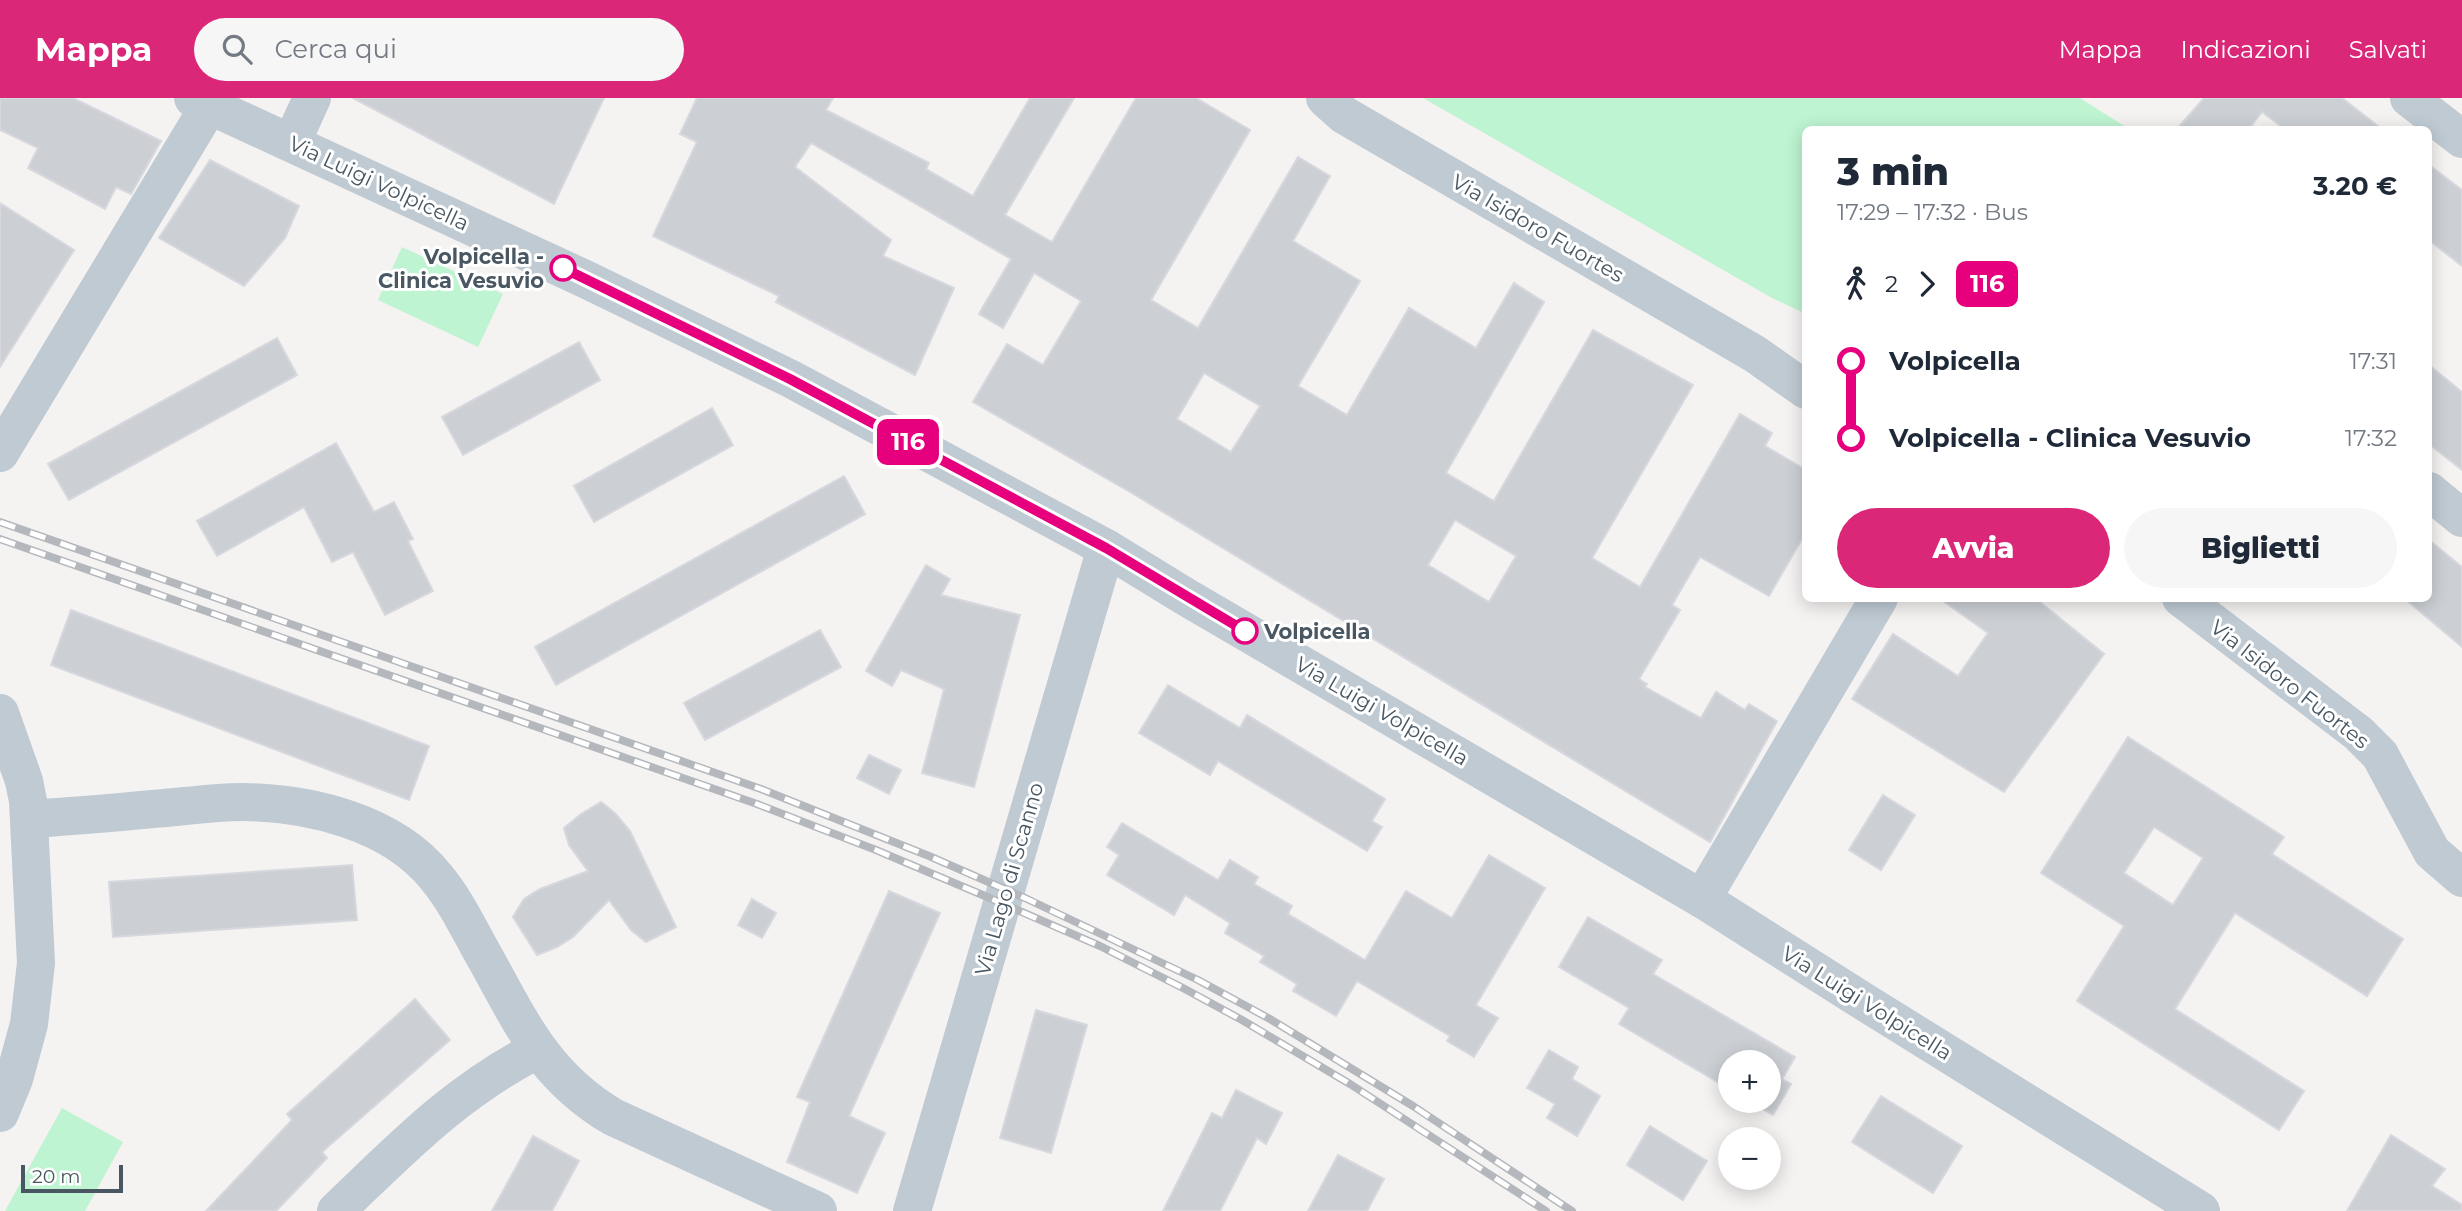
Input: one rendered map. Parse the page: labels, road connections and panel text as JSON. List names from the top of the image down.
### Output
{
  "streets": {
    "street": ["Via Luigi Volpicella", "Via Isidoro Fuortes", "Via Lago di Scanno"]
  },
  "crossings": [
    ["Via Luigi Volpicella", "Via Lago di Scanno"]
  ],
  "places": ["Volpicella - Clinica Vesuvio", "Volpicella"],
  "lines": ["bus line 116"],
  "scale_bar": "20 m",
  "page": {
    "header": "Mappa",
    "search": "Cerca qui",
    "nav": ["Mappa", "Indicazioni", "Salvati"],
    "on_map": "116",
    "heading": ["3 min", "17:29 – 17:32 · Bus", "3.20 €"],
    "legs": ["2", "116"],
    "list": [
      {
        "name": "Volpicella",
        "value": "17:31"
      },
      {
        "name": "Volpicella - Clinica Vesuvio",
        "value": "17:32"
      }
    ],
    "buttons": ["Avvia", "Biglietti"],
    "map_buttons": ["+", "−"],
    "scale": "20 m"
  }
}
